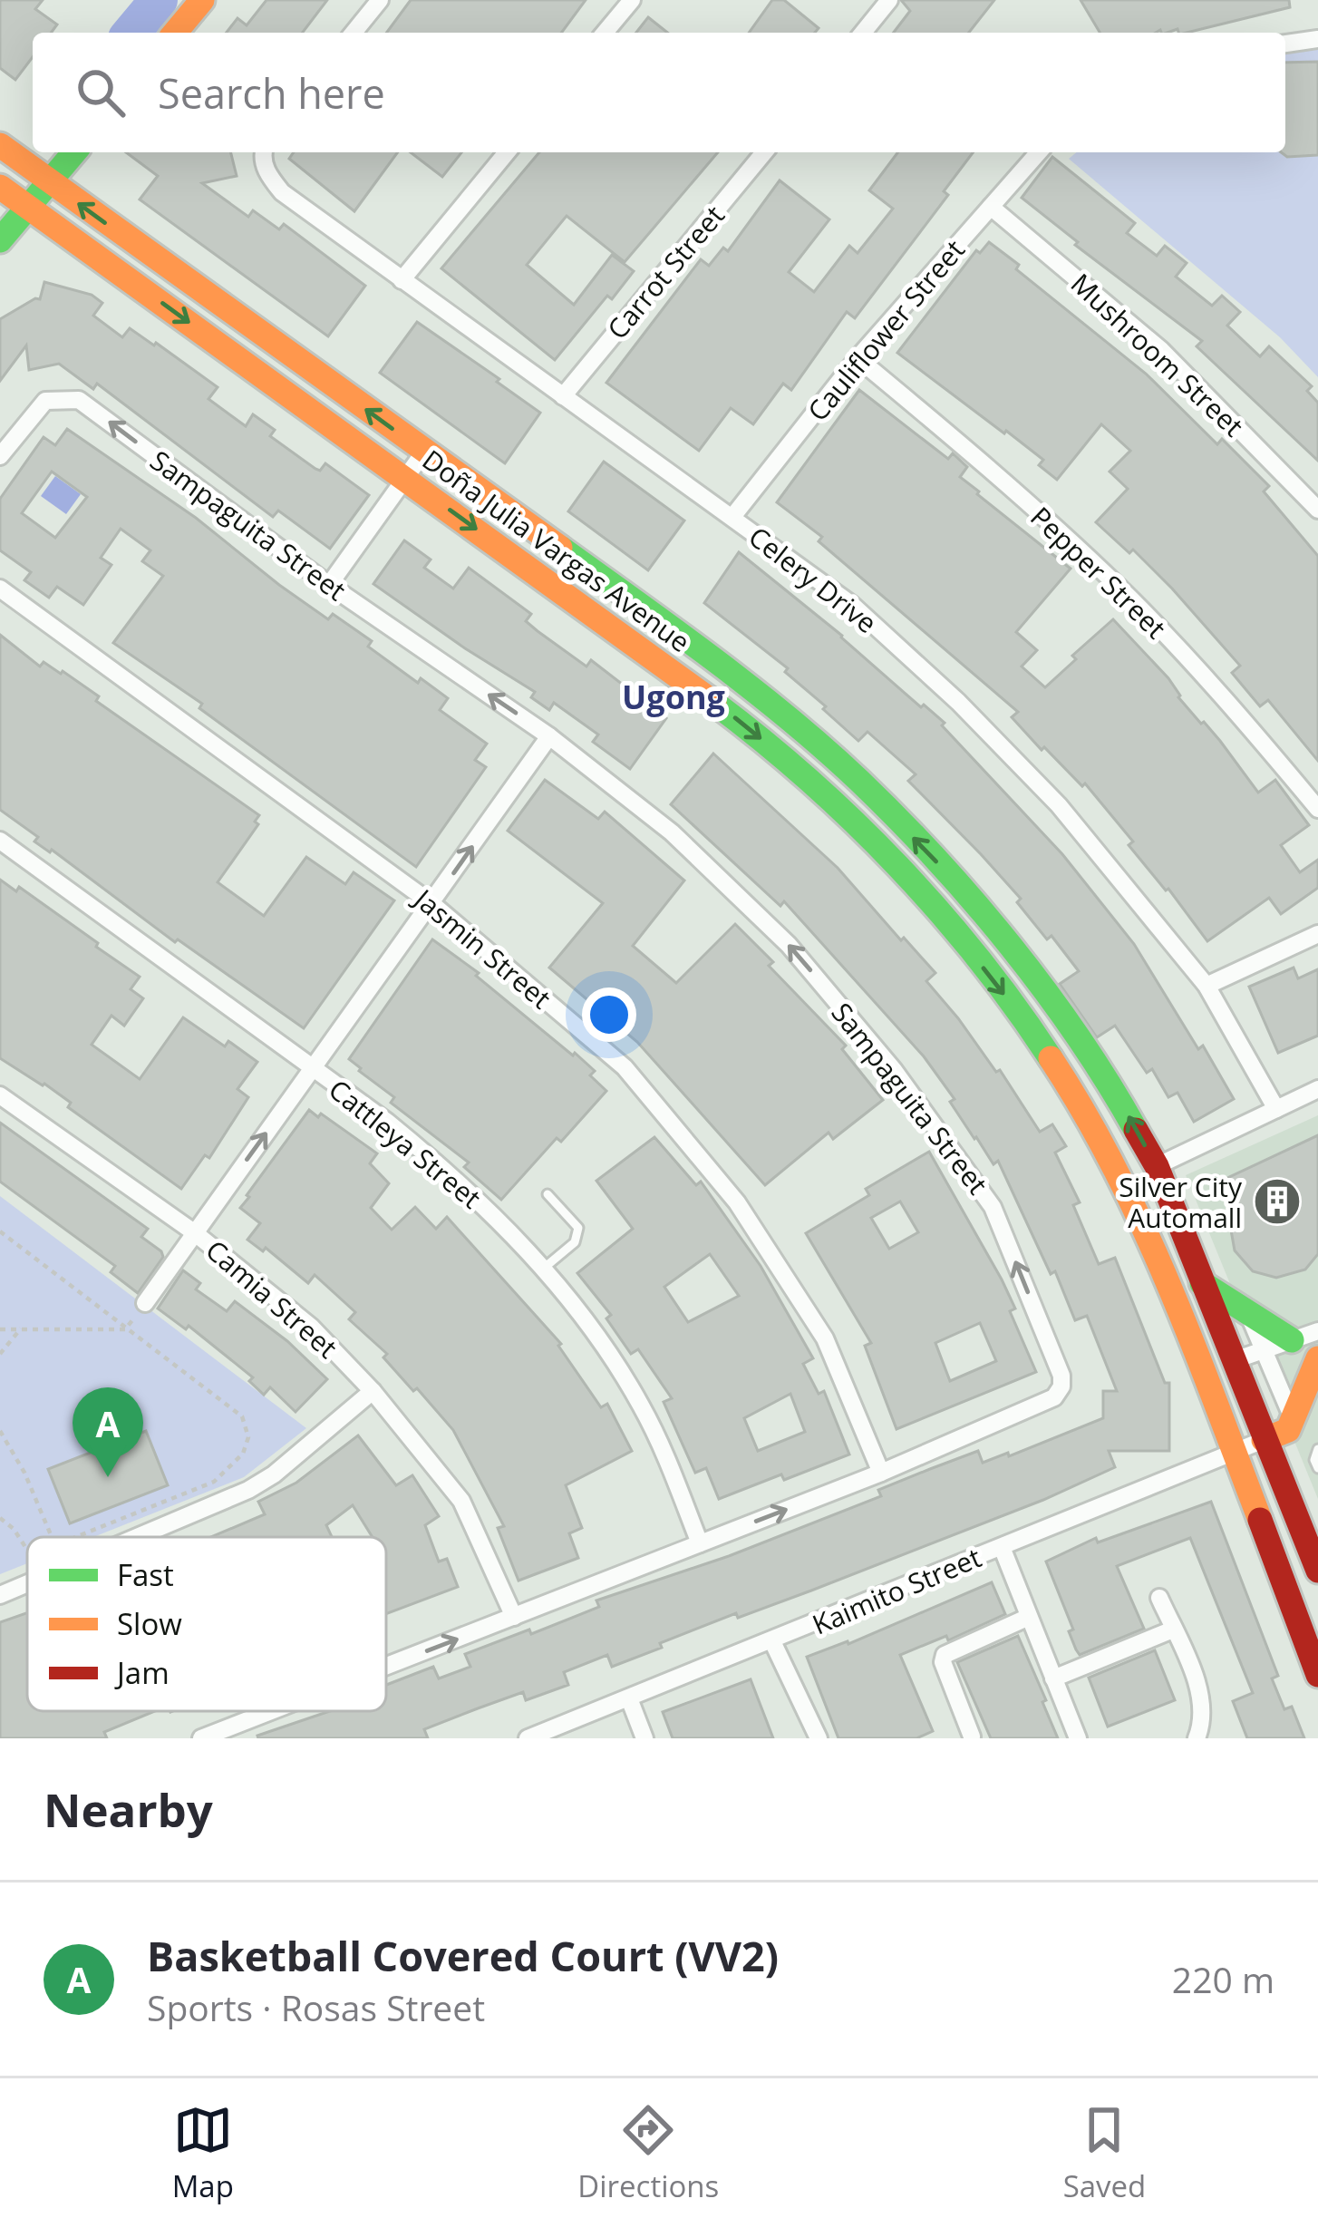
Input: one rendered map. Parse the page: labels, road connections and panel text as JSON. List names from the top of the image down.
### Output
{
  "streets": {
    "main road": ["Doña Julia Vargas Avenue"],
    "street": [
      "Carrot Street",
      "Cauliflower Street",
      "Mushroom Street",
      "Sampaguita Street",
      "Pepper Street",
      "Celery Drive",
      "Jasmin Street",
      "Cattleya Street",
      "Camia Street",
      "Kaimito Street"
    ]
  },
  "crossings": [
    ["Carrot Street", "Celery Drive"],
    ["Cauliflower Street", "Mushroom Street"],
    ["Cauliflower Street", "Pepper Street"],
    ["Cauliflower Street", "Celery Drive"],
    ["Sampaguita Street", "Jasmin Street"],
    ["Sampaguita Street", "Cattleya Street"],
    ["Sampaguita Street", "Camia Street"],
    ["Doña Julia Vargas Avenue", "Kaimito Street"]
  ],
  "districts": ["Ugong"],
  "places": {
    "building": ["Silver City Automall"]
  },
  "legend": ["Fast", "Slow", "Jam"],
  "page": {
    "search": "Search here",
    "pins": "A",
    "heading": "Nearby",
    "list": [
      {
        "mark": "A",
        "name": "Basketball Covered Court (VV2)",
        "note": "Sports · Rosas Street",
        "value": "220 m"
      }
    ],
    "nav": ["Map", "Directions", "Saved"]
  }
}
